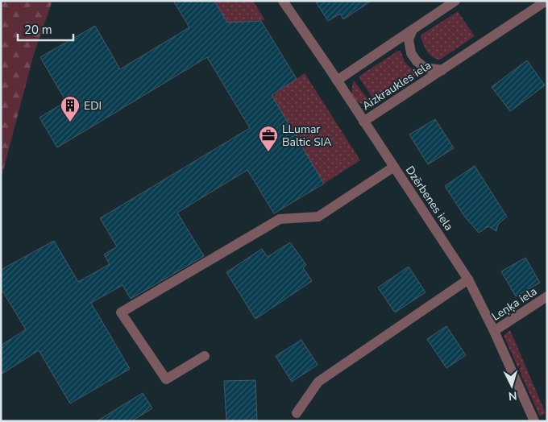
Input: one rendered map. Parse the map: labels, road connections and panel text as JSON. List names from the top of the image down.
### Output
{
  "streets": {
    "street": ["Aizkraukles iela", "Dzērbenes iela", "Leņķa iela"]
  },
  "crossings": [
    ["Aizkraukles iela", "Dzērbenes iela"],
    ["Dzērbenes iela", "Leņķa iela"]
  ],
  "places": {
    "building": ["EDI"],
    "office": ["LLumar Baltic SIA"]
  },
  "scale_bar": "20 m",
  "north": "bottom"
}
